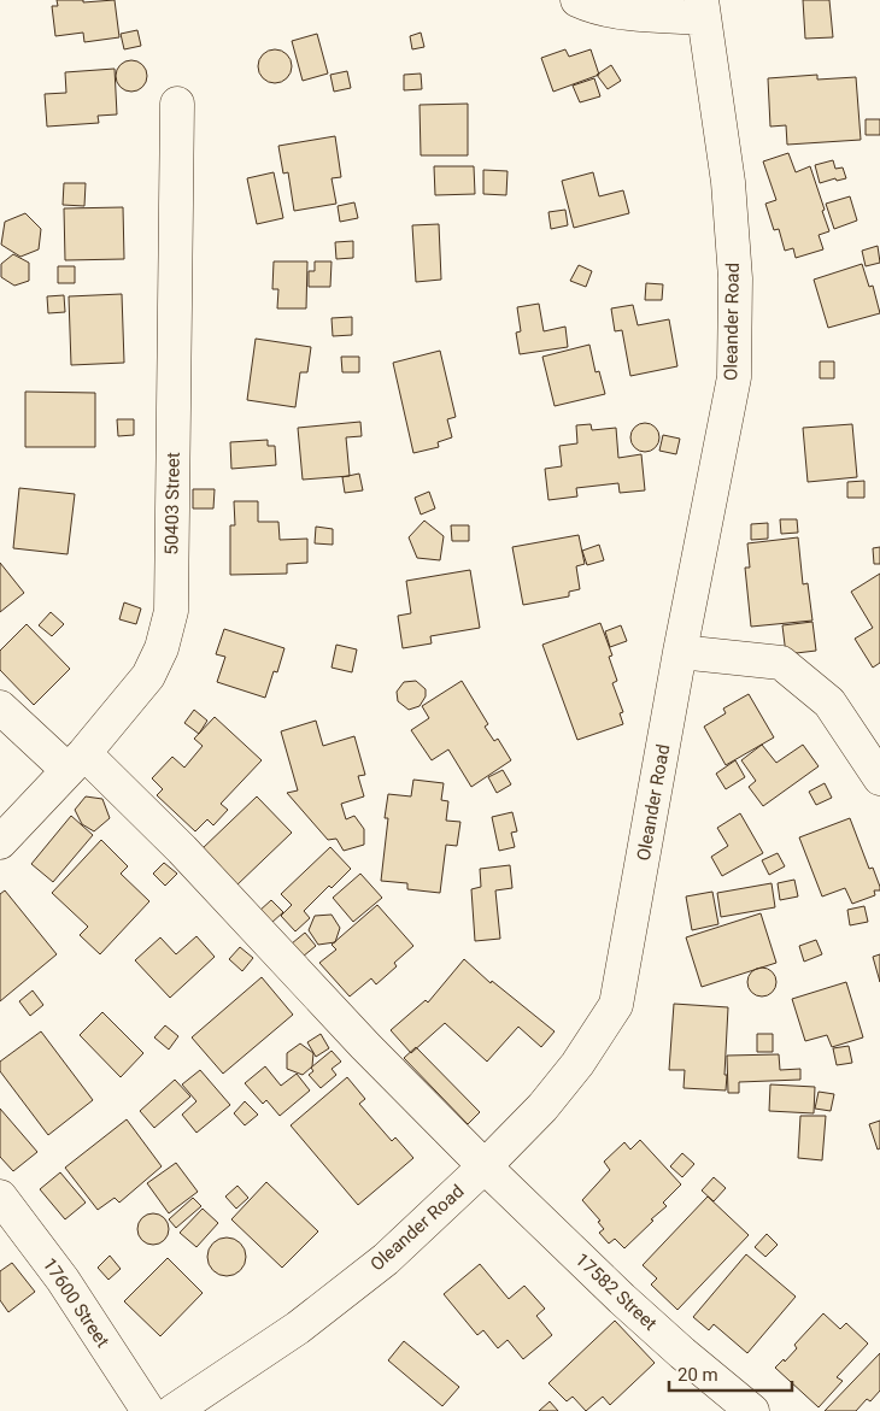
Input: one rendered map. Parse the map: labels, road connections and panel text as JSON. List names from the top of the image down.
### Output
{
  "streets": {
    "street": [
      "Oleander Road",
      "50403 Street",
      "17582 Street",
      "17600 Street"
    ]
  },
  "crossings": [
    ["Oleander Road", "17582 Street"],
    ["50403 Street", "17582 Street"]
  ],
  "scale_bar": "20 m"
}
